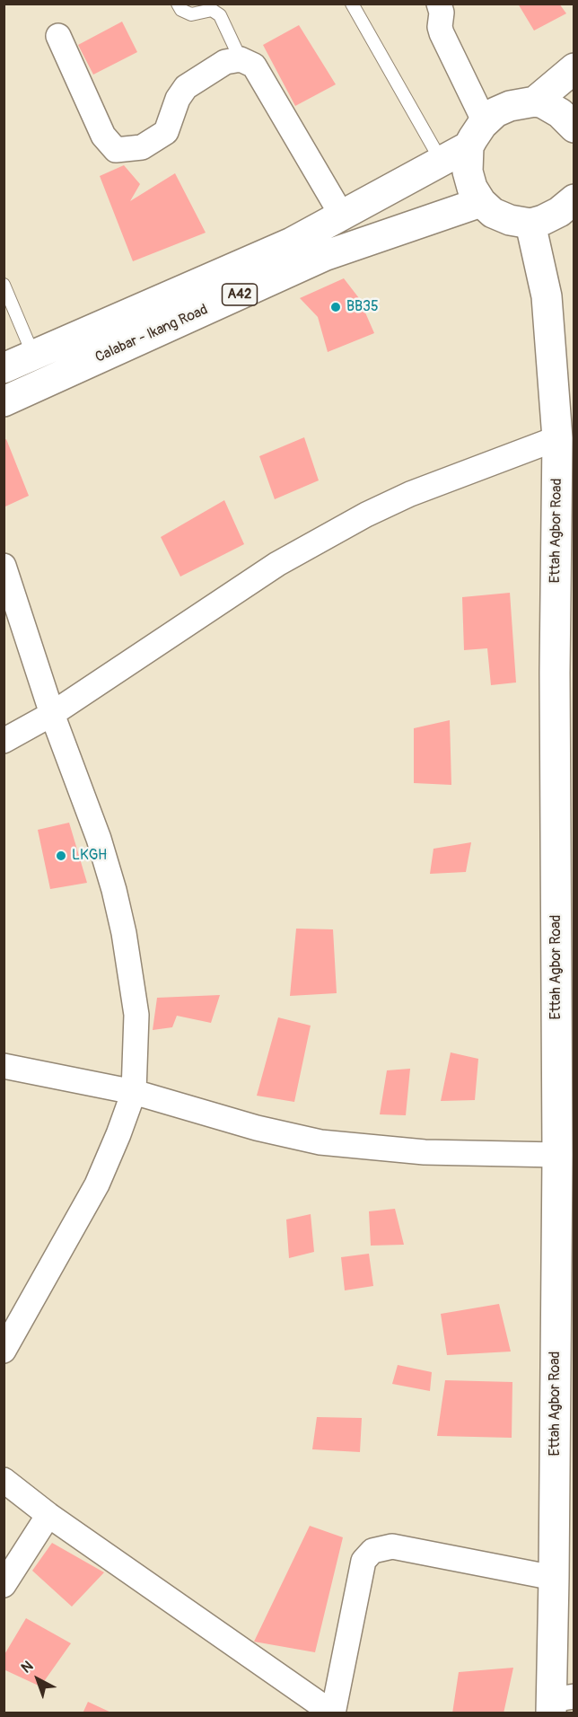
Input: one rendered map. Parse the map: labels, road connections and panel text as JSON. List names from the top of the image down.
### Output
{
  "streets": {
    "main road": ["A42", "Calabar - Ikang Road", "Ettah Agbor Road"]
  },
  "crossings": [
    ["A42", "Calabar - Ikang Road"]
  ],
  "places": ["BB35", "LKGH"],
  "north": "top left"
}
